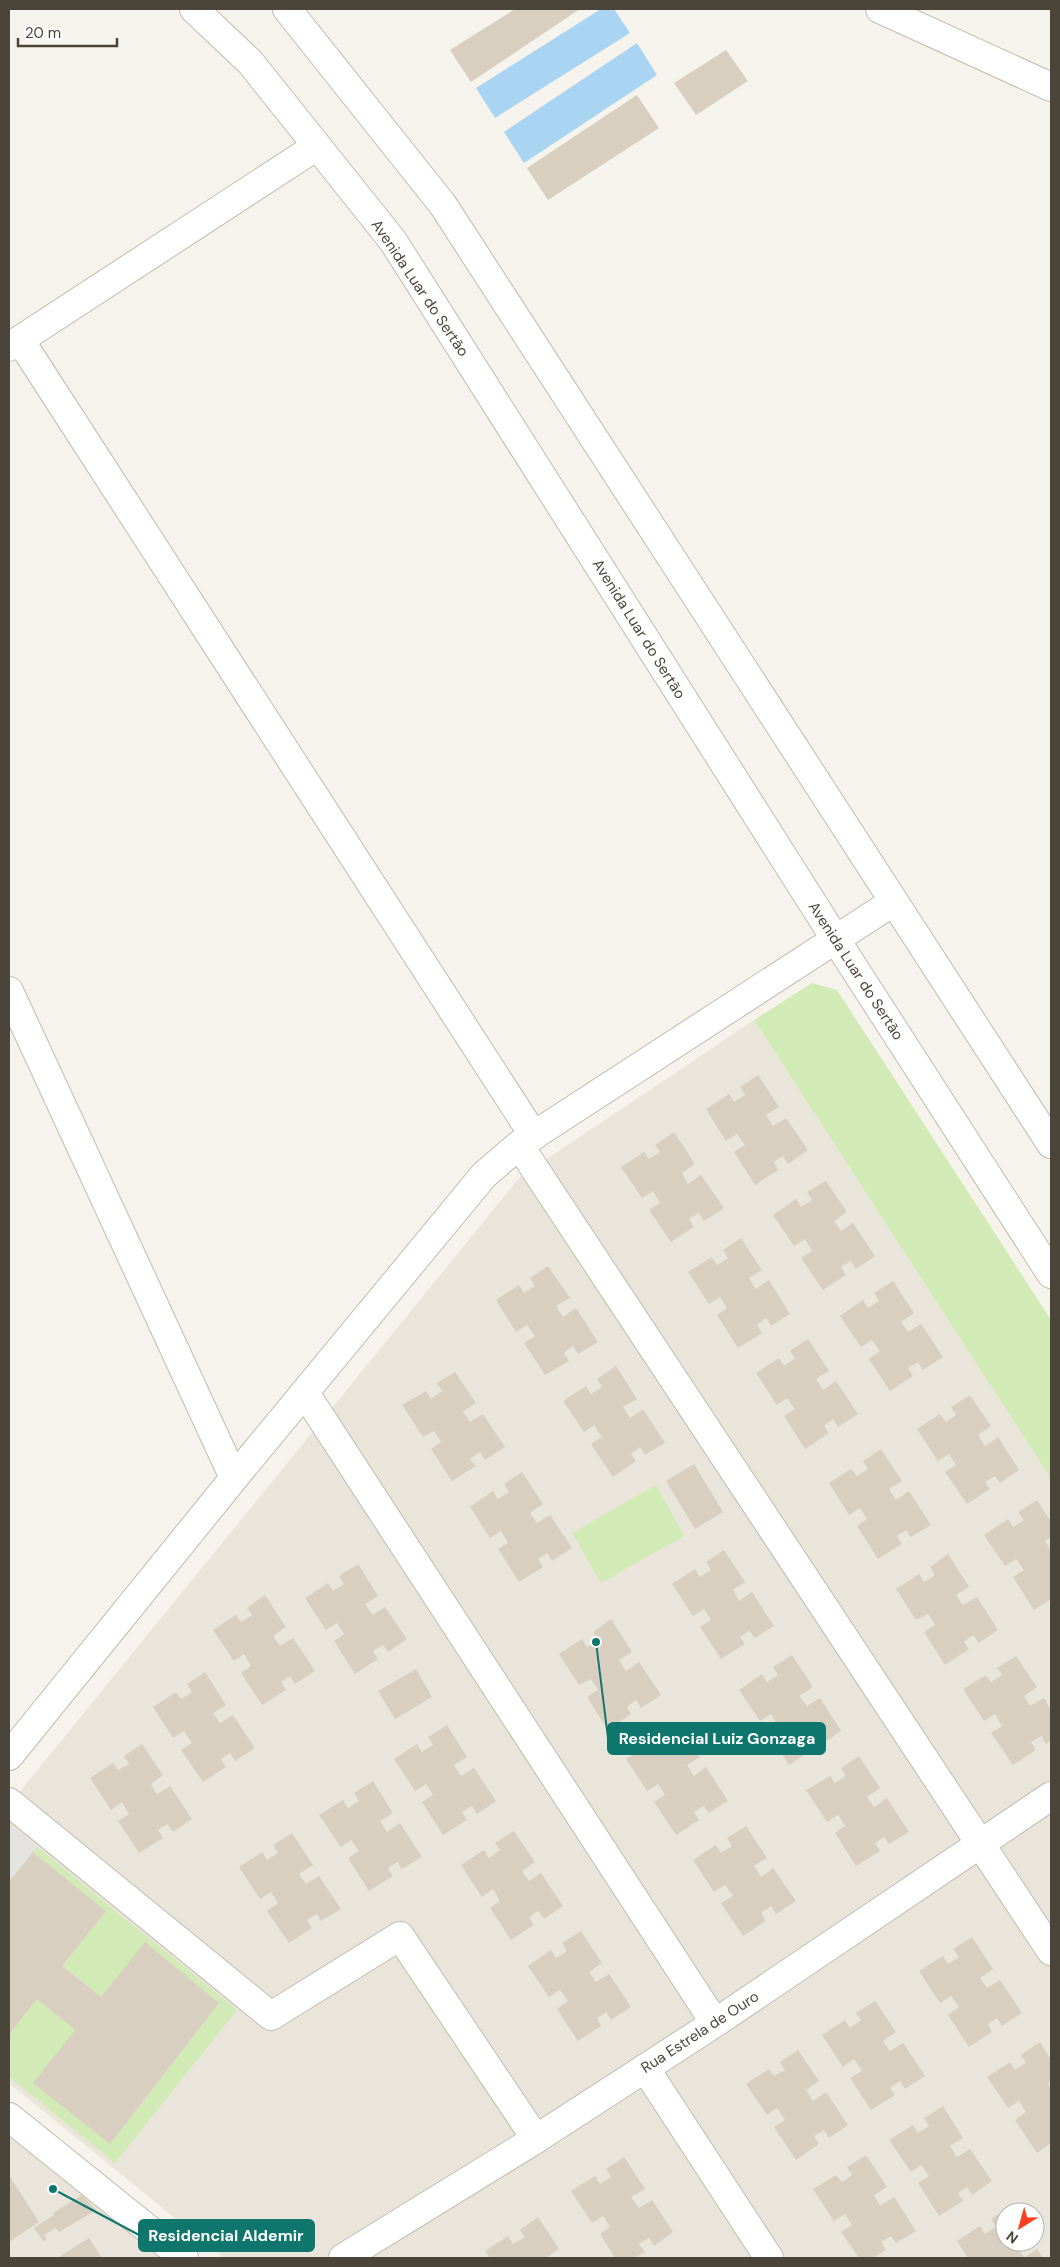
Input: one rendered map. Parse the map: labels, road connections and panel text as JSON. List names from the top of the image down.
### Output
{
  "streets": {
    "street": ["Avenida Luar do Sertão", "Rua Estrela de Ouro"]
  },
  "places": ["Residencial Luiz Gonzaga", "Residencial Aldemir"],
  "scale_bar": "20 m",
  "north": "bottom left"
}
